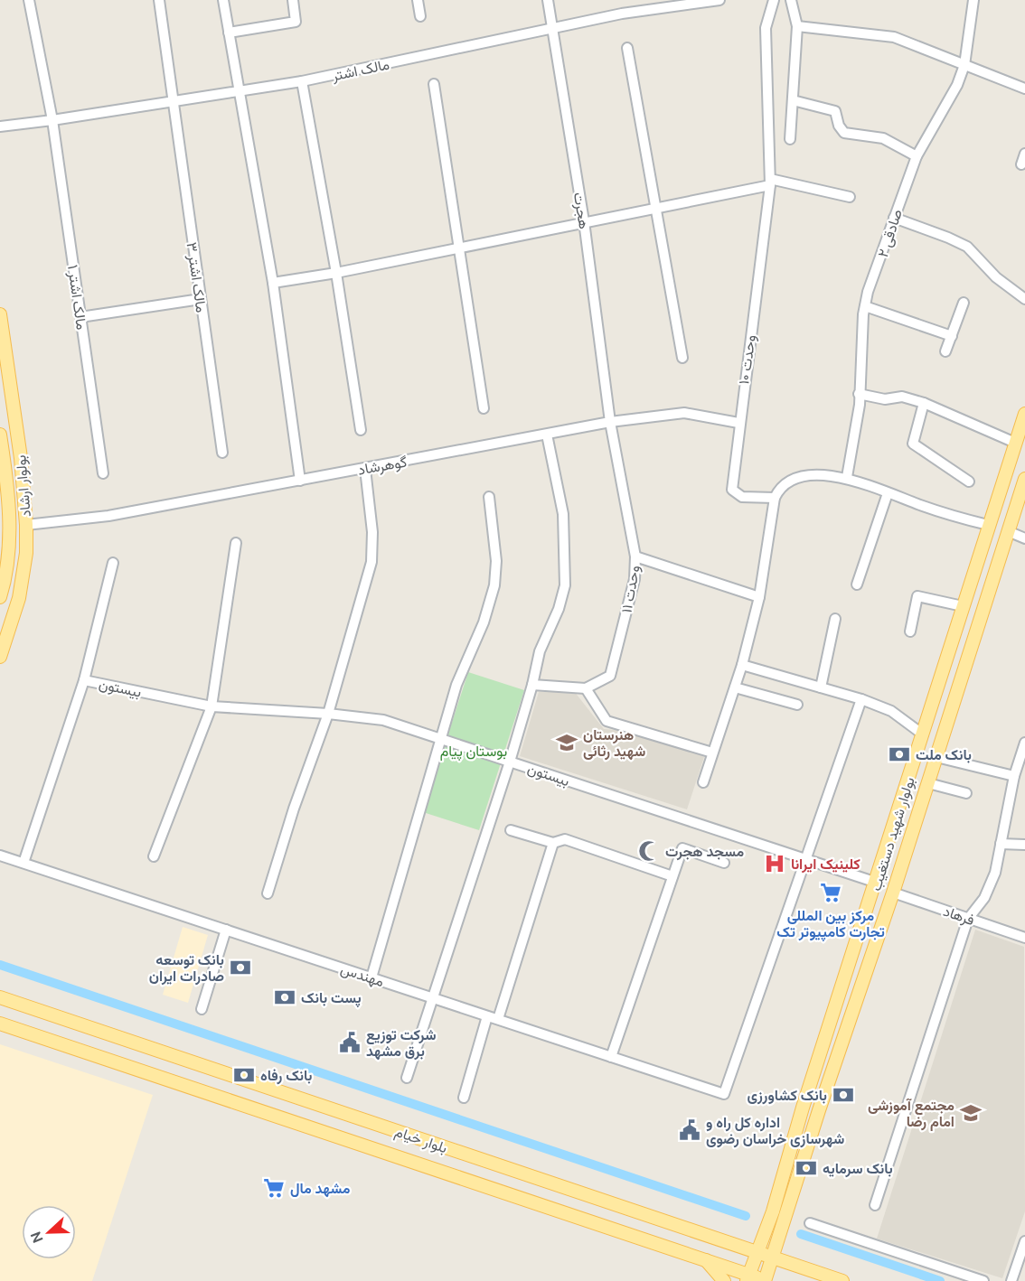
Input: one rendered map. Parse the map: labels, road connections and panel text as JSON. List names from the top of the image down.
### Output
{
  "streets": {
    "main road": ["بولوار ارشاد", "بولوار شهید دستغیب", "بلوار خیام"],
    "street": [
      "مالک اشتر",
      "هجرت",
      "صادقی ۲",
      "مالک اشتر ۳",
      "مالک اشتر ۱",
      "وحدت ۱۰",
      "گوهرشاد",
      "وحدت ۱۱",
      "بیستون",
      "فرهاد",
      "مهندس"
    ]
  },
  "crossings": [
    ["مالک اشتر", "هجرت"],
    ["مالک اشتر", "مالک اشتر ۳"],
    ["مالک اشتر", "مالک اشتر ۱"],
    ["هجرت", "گوهرشاد"],
    ["هجرت", "وحدت ۱۱"],
    ["وحدت ۱۰", "گوهرشاد"],
    ["گوهرشاد", "بولوار ارشاد"],
    ["گوهرشاد", "وحدت ۱۱"],
    ["بیستون", "بولوار شهید دستغیب"],
    ["بیستون", "مهندس"],
    ["بولوار شهید دستغیب", "فرهاد"],
    ["بولوار شهید دستغیب", "بلوار خیام"]
  ],
  "parks": ["بوستان پیام"],
  "places": {
    "school or university": ["هنرستان شهید رثائی", "مجتمع آموزشی امام رضا"],
    "bank": [
      "بانک ملت",
      "بانک توسعه صادرات ایران",
      "پست بانک",
      "بانک رفاه",
      "بانک کشاورزی",
      "بانک سرمایه"
    ],
    "mosque": ["مسجد هجرت"],
    "hospital": ["کلینیک ایرانا"],
    "supermarket": ["مرکز بین المللی تجارت کامپیوتر تک", "مشهد مال"],
    "public building": ["شرکت توزیع برق مشهد", "اداره کل راه و شهرسازی خراسان رضوی"]
  },
  "north": "left"
}
